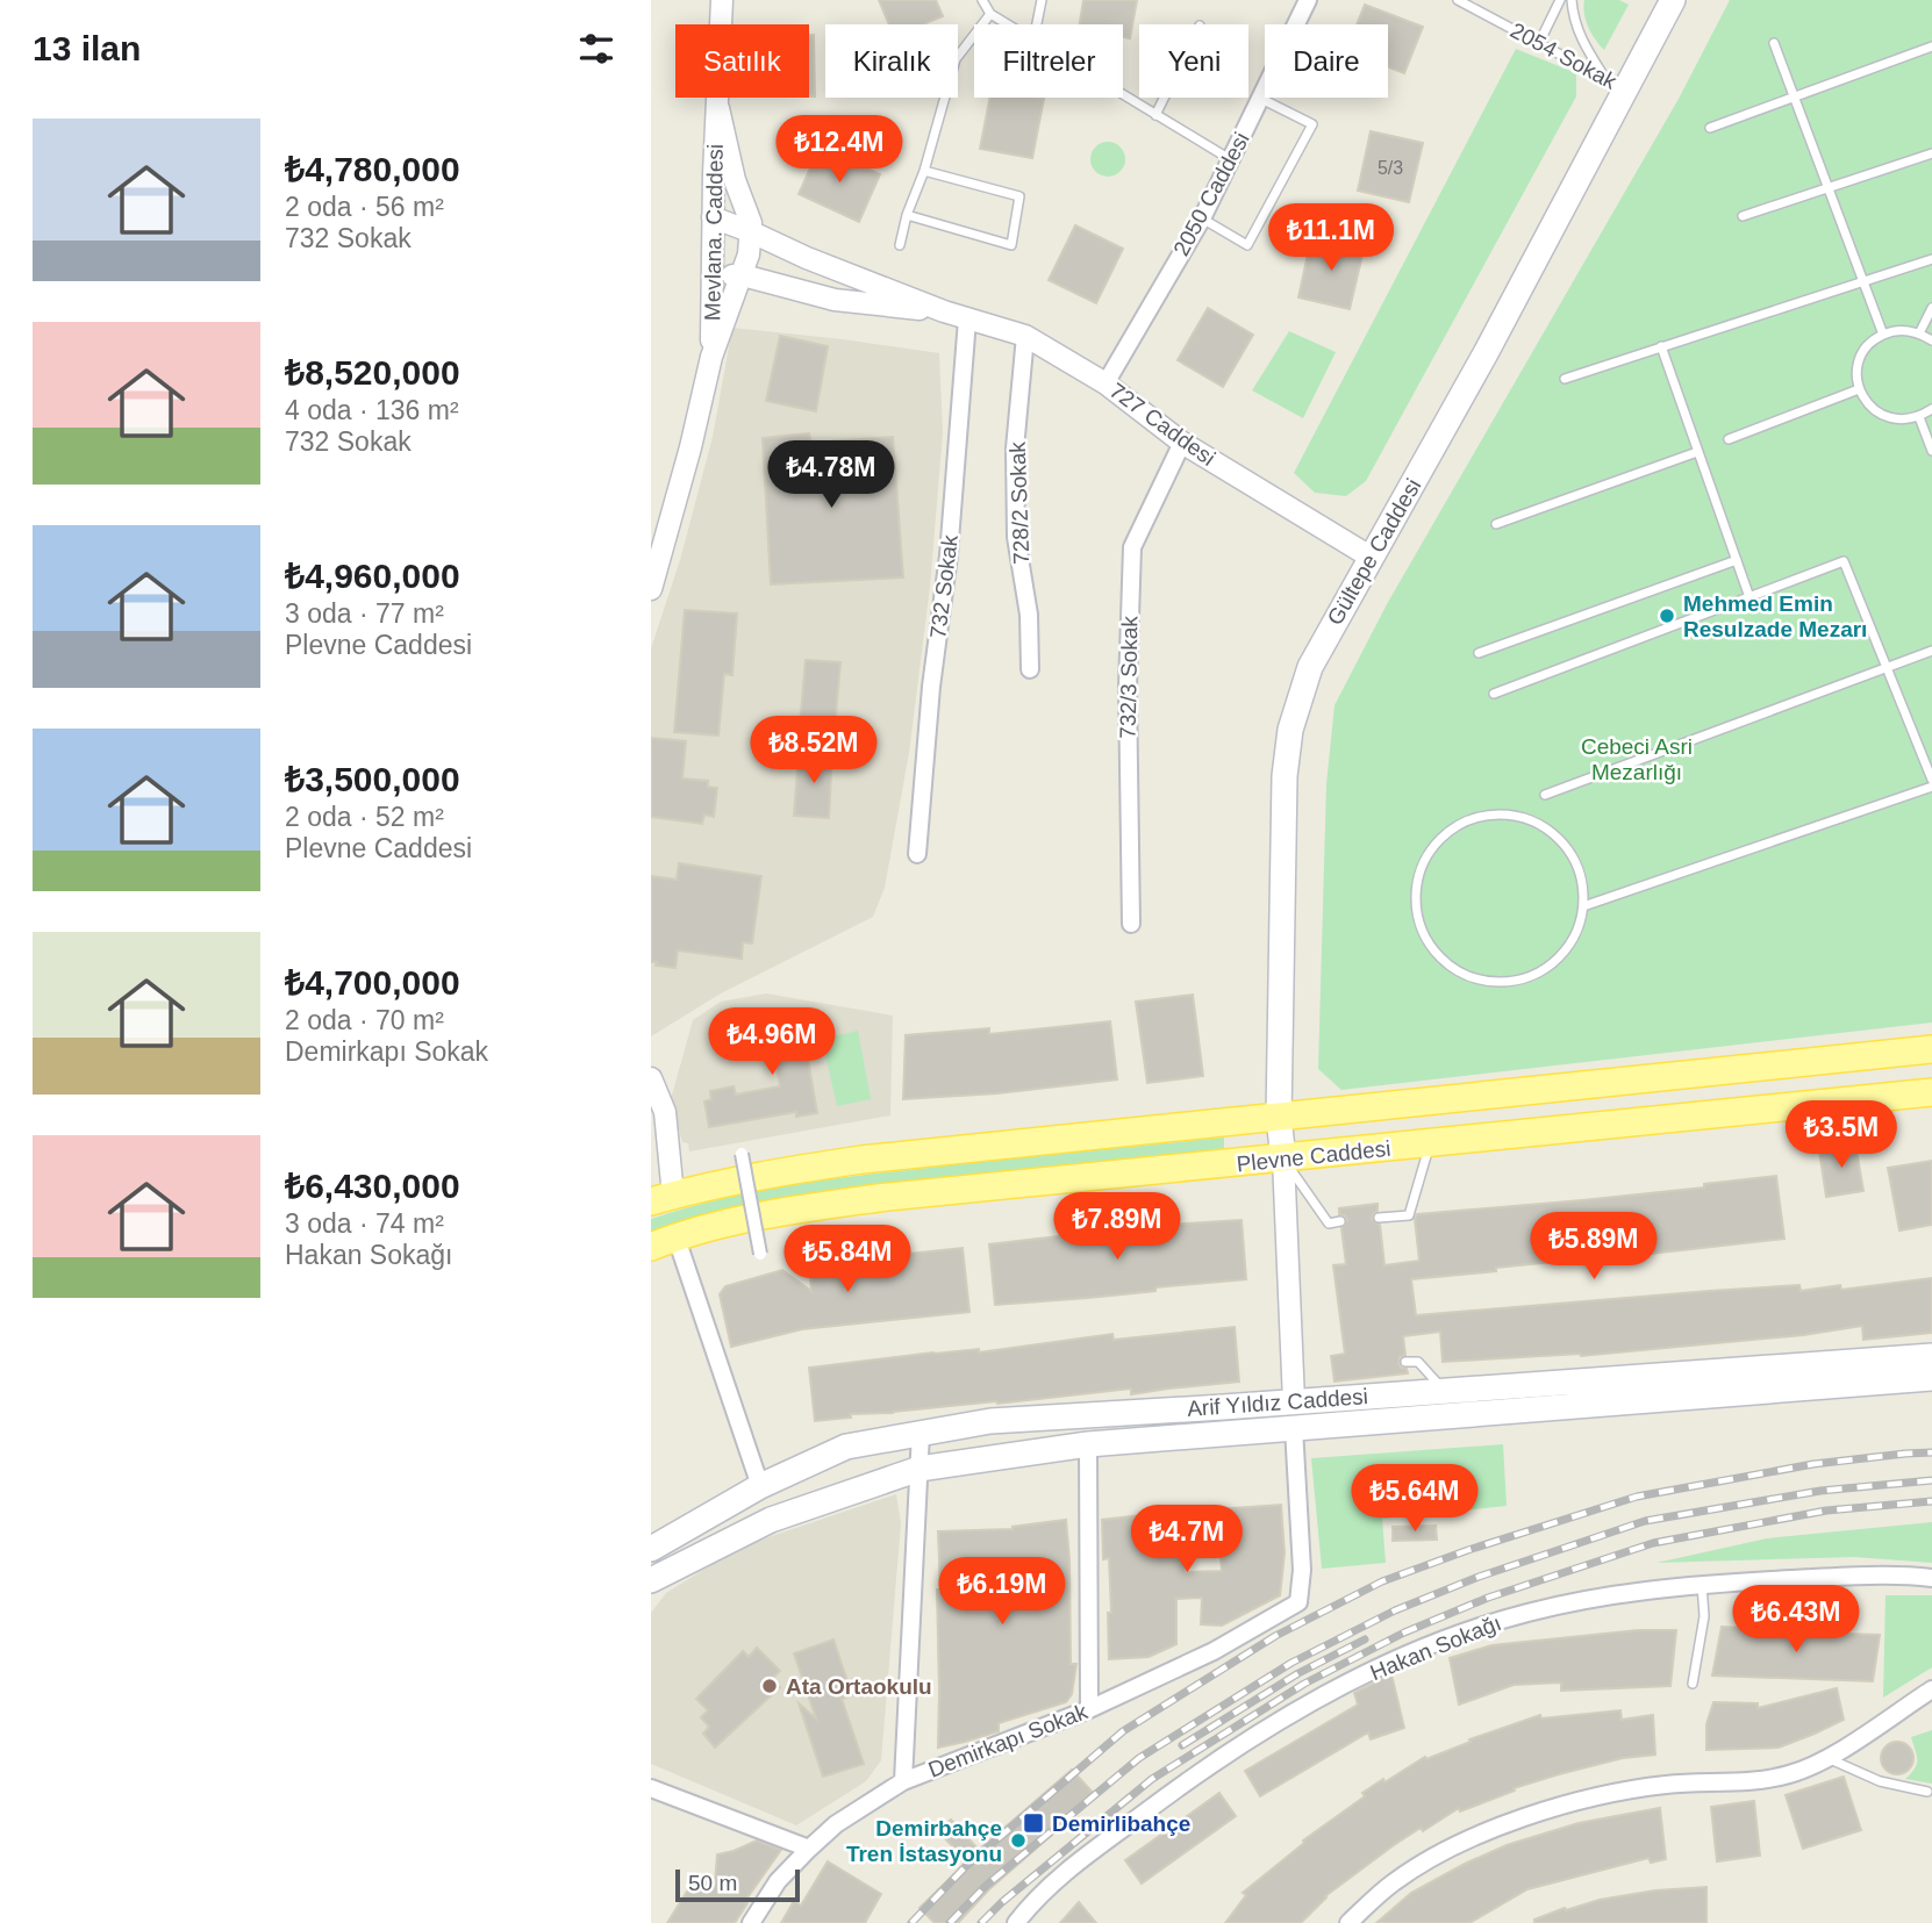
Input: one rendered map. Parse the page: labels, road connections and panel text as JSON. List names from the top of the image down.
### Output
{
  "streets": {
    "main road": ["Gültepe Caddesi", "Plevne Caddesi", "Arif Yıldız Caddesi"],
    "street": [
      "2050 Caddesi",
      "Mevlana. Caddesi",
      "727 Caddesi",
      "728/2 Sokak",
      "732 Sokak",
      "732/3 Sokak",
      "Hakan Sokağı",
      "Demirkapı Sokak"
    ],
    "lane": ["2054 Sokak"]
  },
  "crossings": [
    ["2054 Sokak", "Gültepe Caddesi"],
    ["2050 Caddesi", "727 Caddesi"],
    ["Mevlana. Caddesi", "727 Caddesi"],
    ["727 Caddesi", "728/2 Sokak"],
    ["727 Caddesi", "Gültepe Caddesi"],
    ["727 Caddesi", "732 Sokak"],
    ["727 Caddesi", "732/3 Sokak"],
    ["Gültepe Caddesi", "Plevne Caddesi"],
    ["Arif Yıldız Caddesi", "Demirkapı Sokak"]
  ],
  "parks": ["Cebeci Asri Mezarlığı"],
  "places": {
    "other": ["Mehmed Emin Resulzade Mezarı", "Ata Ortaokulu", "Demirbahçe Tren İstasyonu"],
    "transit": ["Demirlibahçe"]
  },
  "house_numbers": ["5/3"],
  "scale_bar": "50 m",
  "page": {
    "heading": "13 ilan",
    "chip": [
      "Satılık",
      "Kiralık",
      "Filtreler",
      "Yeni",
      "Daire"
    ],
    "list": [
      {
        "name": "₺4,780,000",
        "note": "2 oda · 56 m² · 732 Sokak"
      },
      {
        "name": "₺8,520,000",
        "note": "4 oda · 136 m² · 732 Sokak"
      },
      {
        "name": "₺4,960,000",
        "note": "3 oda · 77 m² · Plevne Caddesi"
      },
      {
        "name": "₺3,500,000",
        "note": "2 oda · 52 m² · Plevne Caddesi"
      },
      {
        "name": "₺4,700,000",
        "note": "2 oda · 70 m² · Demirkapı Sokak"
      },
      {
        "name": "₺6,430,000",
        "note": "3 oda · 74 m² · Hakan Sokağı"
      }
    ],
    "price": [
      "₺12.4M",
      "₺11.1M",
      "₺4.78M",
      "₺8.52M",
      "₺4.96M",
      "₺3.5M",
      "₺7.89M",
      "₺5.89M",
      "₺5.84M",
      "₺5.64M",
      "₺4.7M",
      "₺6.19M",
      "₺6.43M"
    ],
    "scale": "50 m"
  }
}
